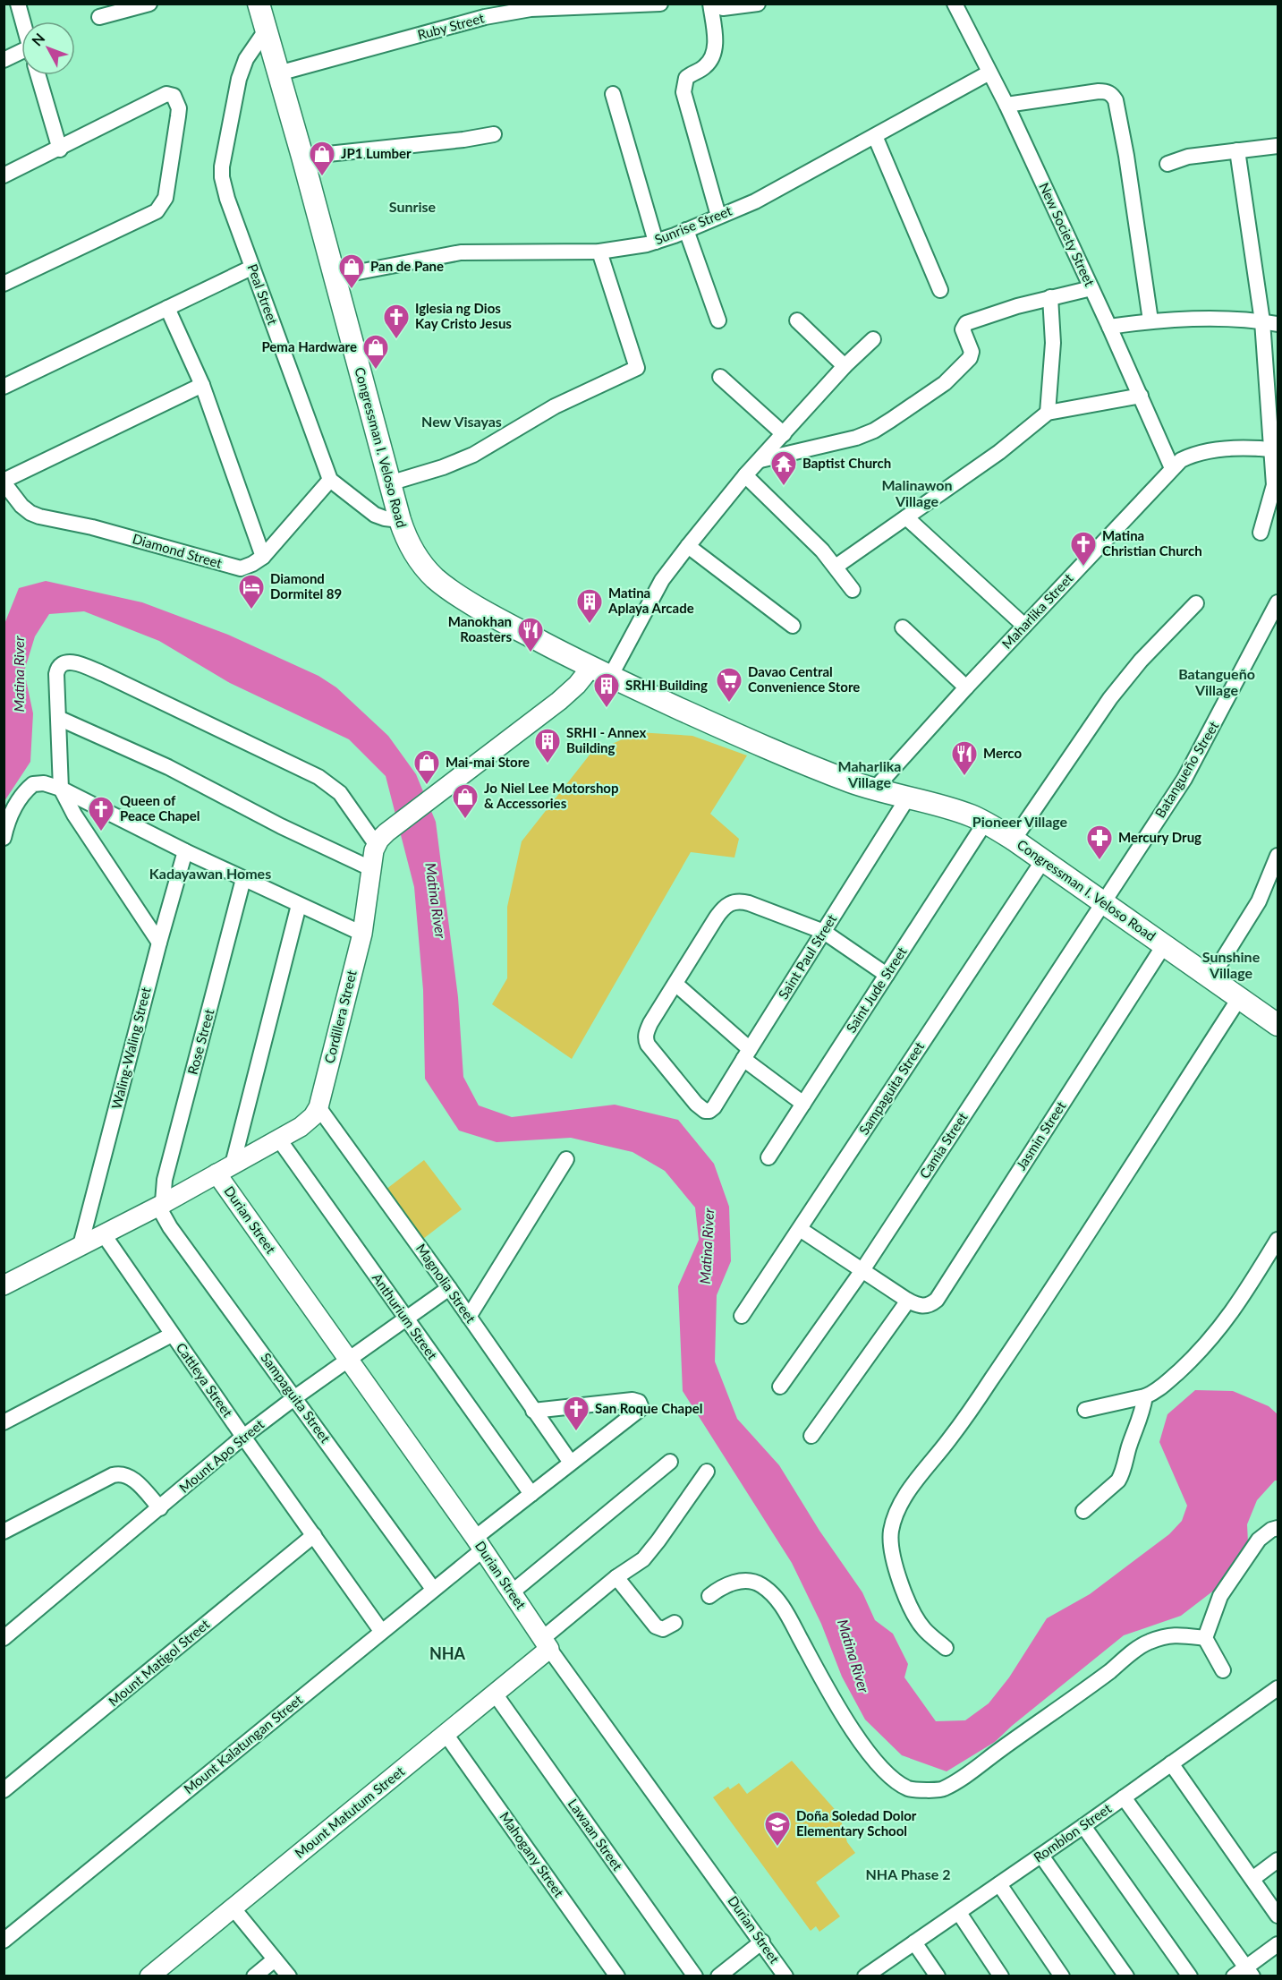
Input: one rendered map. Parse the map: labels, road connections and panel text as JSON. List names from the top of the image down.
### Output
{
  "streets": {
    "main road": ["Congressman I. Veloso Road"],
    "street": [
      "Ruby Street",
      "Sunrise Street",
      "New Society Street",
      "Peal Street",
      "Diamond Street",
      "Maharlika Street",
      "Batangueño Street",
      "Saint Paul Street",
      "Saint Jude Street",
      "Cordillera Street",
      "Rose Street",
      "Waling-Waling Street",
      "Sampaguita Street",
      "Jasmin Street",
      "Camia Street",
      "Durian Street",
      "Magnolia Street",
      "Anthurium Street",
      "Cattleya Street",
      "Mount Apo Street",
      "Mount Matigol Street",
      "Mount Kalatungan Street",
      "Mount Matutum Street",
      "Romblon Street",
      "Lawaan Street",
      "Mahogany Street"
    ]
  },
  "crossings": [
    ["Ruby Street", "Congressman I. Veloso Road"],
    ["Sunrise Street", "New Society Street"],
    ["Sunrise Street", "Congressman I. Veloso Road"],
    ["New Society Street", "Maharlika Street"],
    ["Peal Street", "Congressman I. Veloso Road"],
    ["Peal Street", "Diamond Street"],
    ["Congressman I. Veloso Road", "Maharlika Street"],
    ["Congressman I. Veloso Road", "Batangueño Street"],
    ["Congressman I. Veloso Road", "Saint Paul Street"],
    ["Congressman I. Veloso Road", "Saint Jude Street"],
    ["Congressman I. Veloso Road", "Sampaguita Street"],
    ["Congressman I. Veloso Road", "Jasmin Street"],
    ["Congressman I. Veloso Road", "Camia Street"],
    ["Batangueño Street", "Camia Street"],
    ["Cordillera Street", "Rose Street"],
    ["Cordillera Street", "Waling-Waling Street"],
    ["Cordillera Street", "Sampaguita Street"],
    ["Cordillera Street", "Durian Street"],
    ["Cordillera Street", "Magnolia Street"],
    ["Cordillera Street", "Anthurium Street"],
    ["Cordillera Street", "Cattleya Street"],
    ["Rose Street", "Sampaguita Street"],
    ["Sampaguita Street", "Mount Apo Street"],
    ["Sampaguita Street", "Mount Kalatungan Street"],
    ["Durian Street", "Mount Apo Street"],
    ["Durian Street", "Mount Kalatungan Street"],
    ["Durian Street", "Mount Matutum Street"],
    ["Magnolia Street", "Mount Apo Street"],
    ["Magnolia Street", "Mount Kalatungan Street"],
    ["Anthurium Street", "Mount Apo Street"],
    ["Anthurium Street", "Mount Kalatungan Street"],
    ["Cattleya Street", "Mount Apo Street"],
    ["Cattleya Street", "Mount Matigol Street"],
    ["Cattleya Street", "Mount Kalatungan Street"],
    ["Mount Matutum Street", "Lawaan Street"],
    ["Mount Matutum Street", "Mahogany Street"]
  ],
  "districts": [
    "Sunrise",
    "New Visayas",
    "Malinawon Village",
    "Batangueño Village",
    "Maharlika Village",
    "Pioneer Village",
    "Kadayawan Homes",
    "Sunshine Village",
    "NHA",
    "NHA Phase 2"
  ],
  "water": ["Matina River"],
  "places": {
    "shop": [
      "JP1 Lumber",
      "Pan de Pane",
      "Pema Hardware",
      "Mai-mai Store",
      "Jo Niel Lee Motorshop & Accessories"
    ],
    "church": [
      "Iglesia ng Dios Kay Cristo Jesus",
      "Matina Christian Church",
      "Queen of Peace Chapel",
      "San Roque Chapel"
    ],
    "temple": ["Baptist Church"],
    "hotel": ["Diamond Dormitel 89"],
    "building": ["Matina Aplaya Arcade", "SRHI Building", "SRHI - Annex Building"],
    "restaurant": ["Manokhan Roasters", "Merco"],
    "supermarket": ["Davao Central Convenience Store"],
    "pharmacy": ["Mercury Drug"],
    "school or university": ["Doña Soledad Dolor Elementary School"]
  },
  "north": "top left"
}
